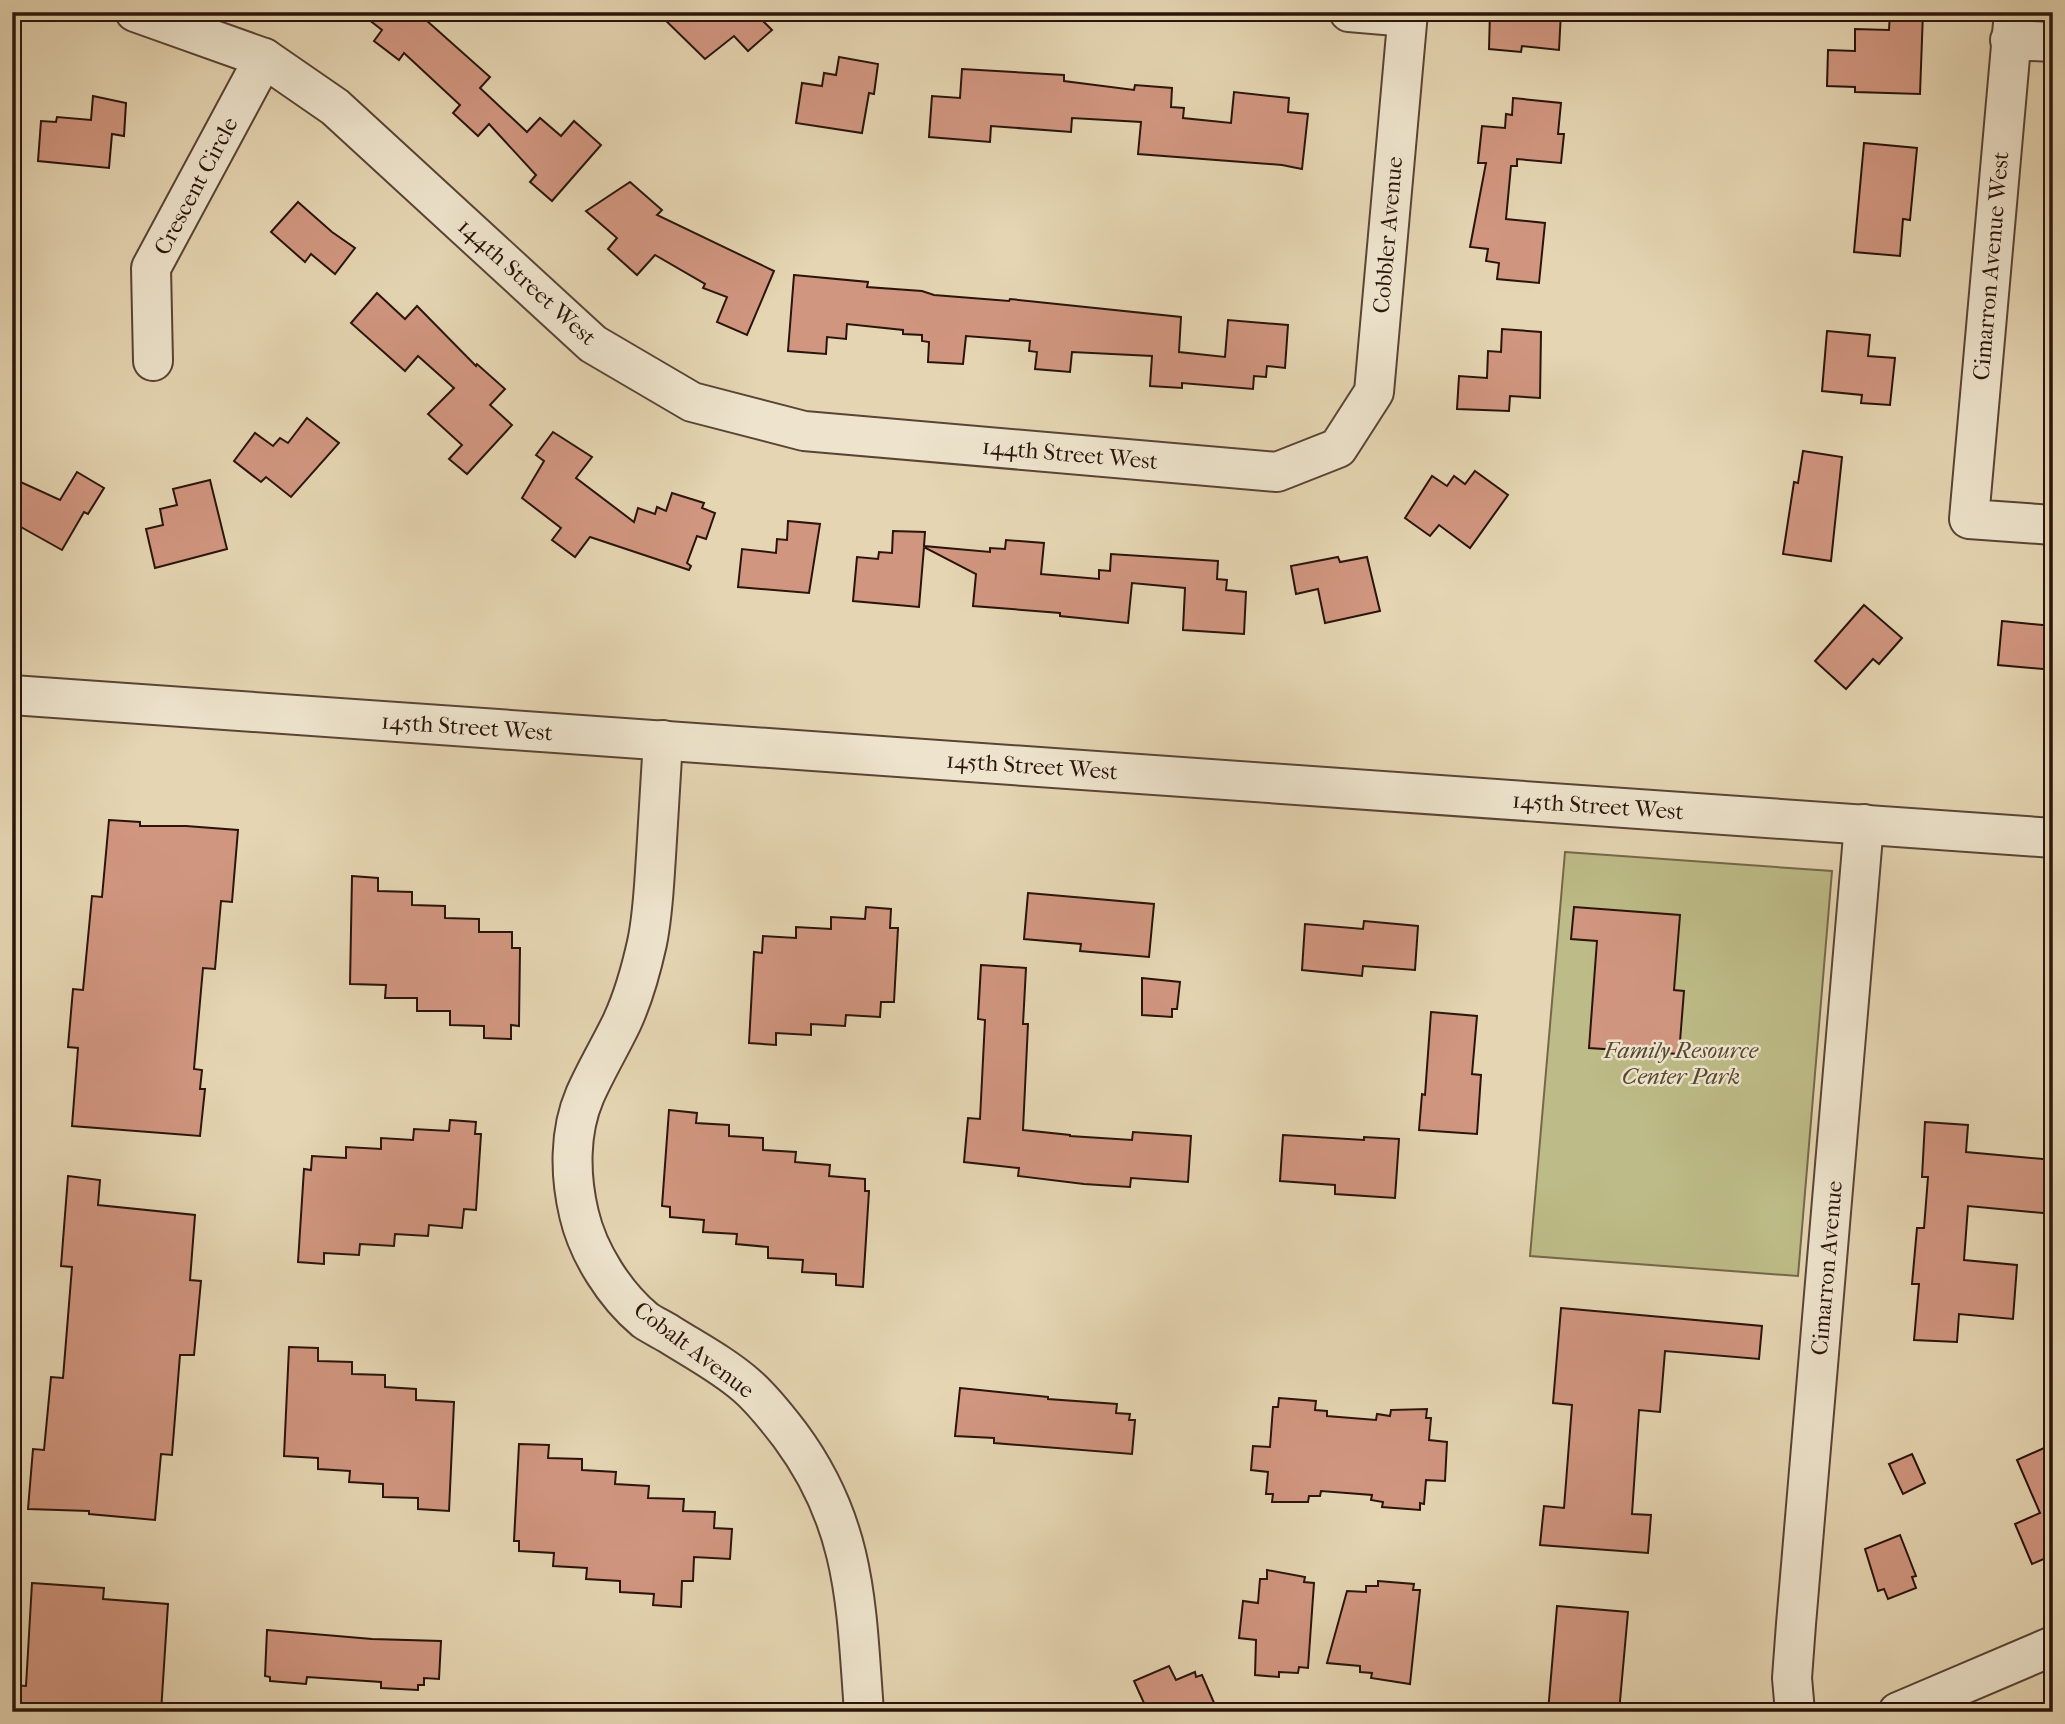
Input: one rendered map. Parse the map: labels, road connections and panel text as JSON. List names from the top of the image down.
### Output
{
  "streets": {
    "street": [
      "Crescent Circle",
      "Cobbler Avenue",
      "Cimarron Avenue West",
      "144th Street West",
      "145th Street West",
      "Cimarron Avenue",
      "Cobalt Avenue"
    ]
  },
  "crossings": [
    ["Crescent Circle", "144th Street West"],
    ["Cobbler Avenue", "144th Street West"],
    ["145th Street West", "Cimarron Avenue"],
    ["145th Street West", "Cobalt Avenue"]
  ],
  "parks": ["Family Resource Center Park"]
}
